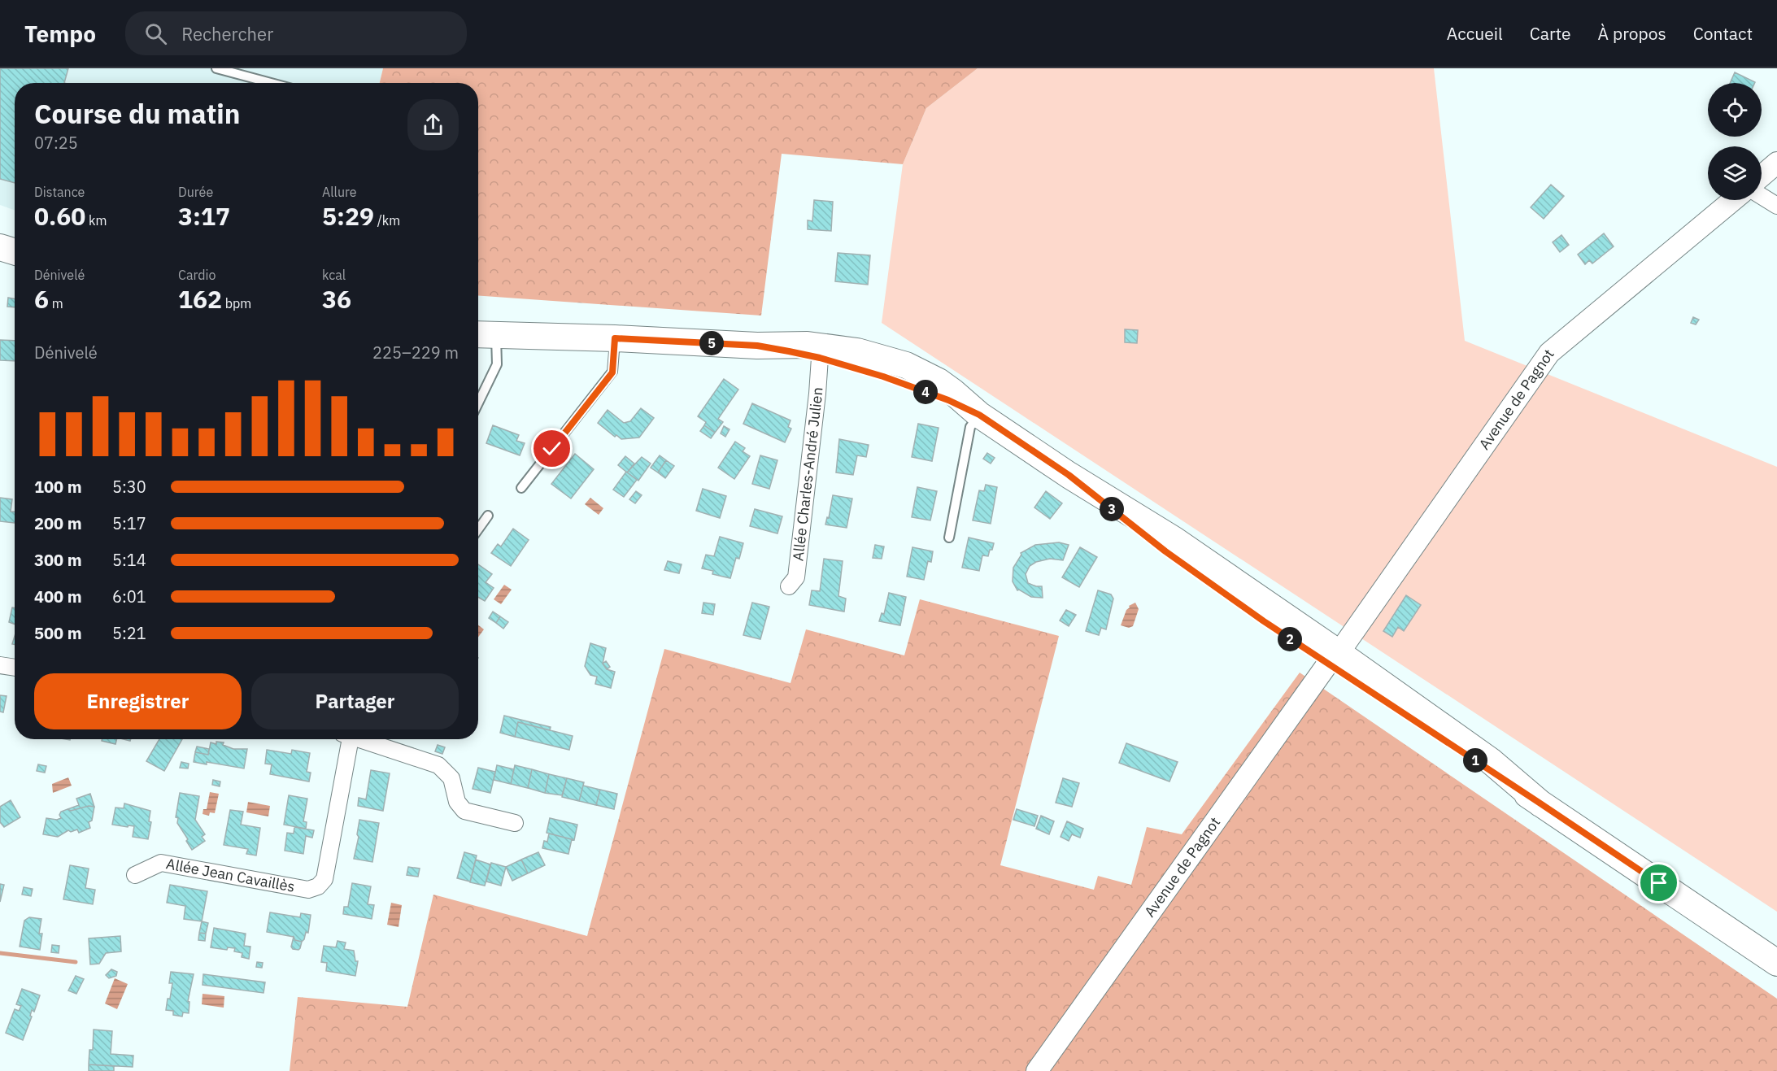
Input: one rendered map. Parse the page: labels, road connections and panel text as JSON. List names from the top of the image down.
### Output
{
  "streets": {
    "street": ["Avenue de Pagnot", "Allée Charles-André Julien", "Allée Jean Cavaillès"]
  },
  "page": {
    "header": "Tempo",
    "search": "Rechercher",
    "nav": [
      "Accueil",
      "Carte",
      "À propos",
      "Contact"
    ],
    "heading": ["Course du matin", "07:25"],
    "stats": [
      ["Distance", "0.60 km"],
      ["Durée", "3:17"],
      ["Allure", "5:29 /km"],
      ["Dénivelé", "6 m"],
      ["Cardio", "162 bpm"],
      ["kcal", "36"]
    ],
    "pins": [
      "5",
      "4",
      "3",
      "2",
      "1"
    ],
    "chart": ["Dénivelé", "225–229 m"],
    "list": [
      {
        "name": "100 m",
        "note": "5:30"
      },
      {
        "name": "200 m",
        "note": "5:17"
      },
      {
        "name": "300 m",
        "note": "5:14"
      },
      {
        "name": "400 m",
        "note": "6:01"
      },
      {
        "name": "500 m",
        "note": "5:21"
      }
    ],
    "buttons": ["Enregistrer", "Partager"]
  }
}
